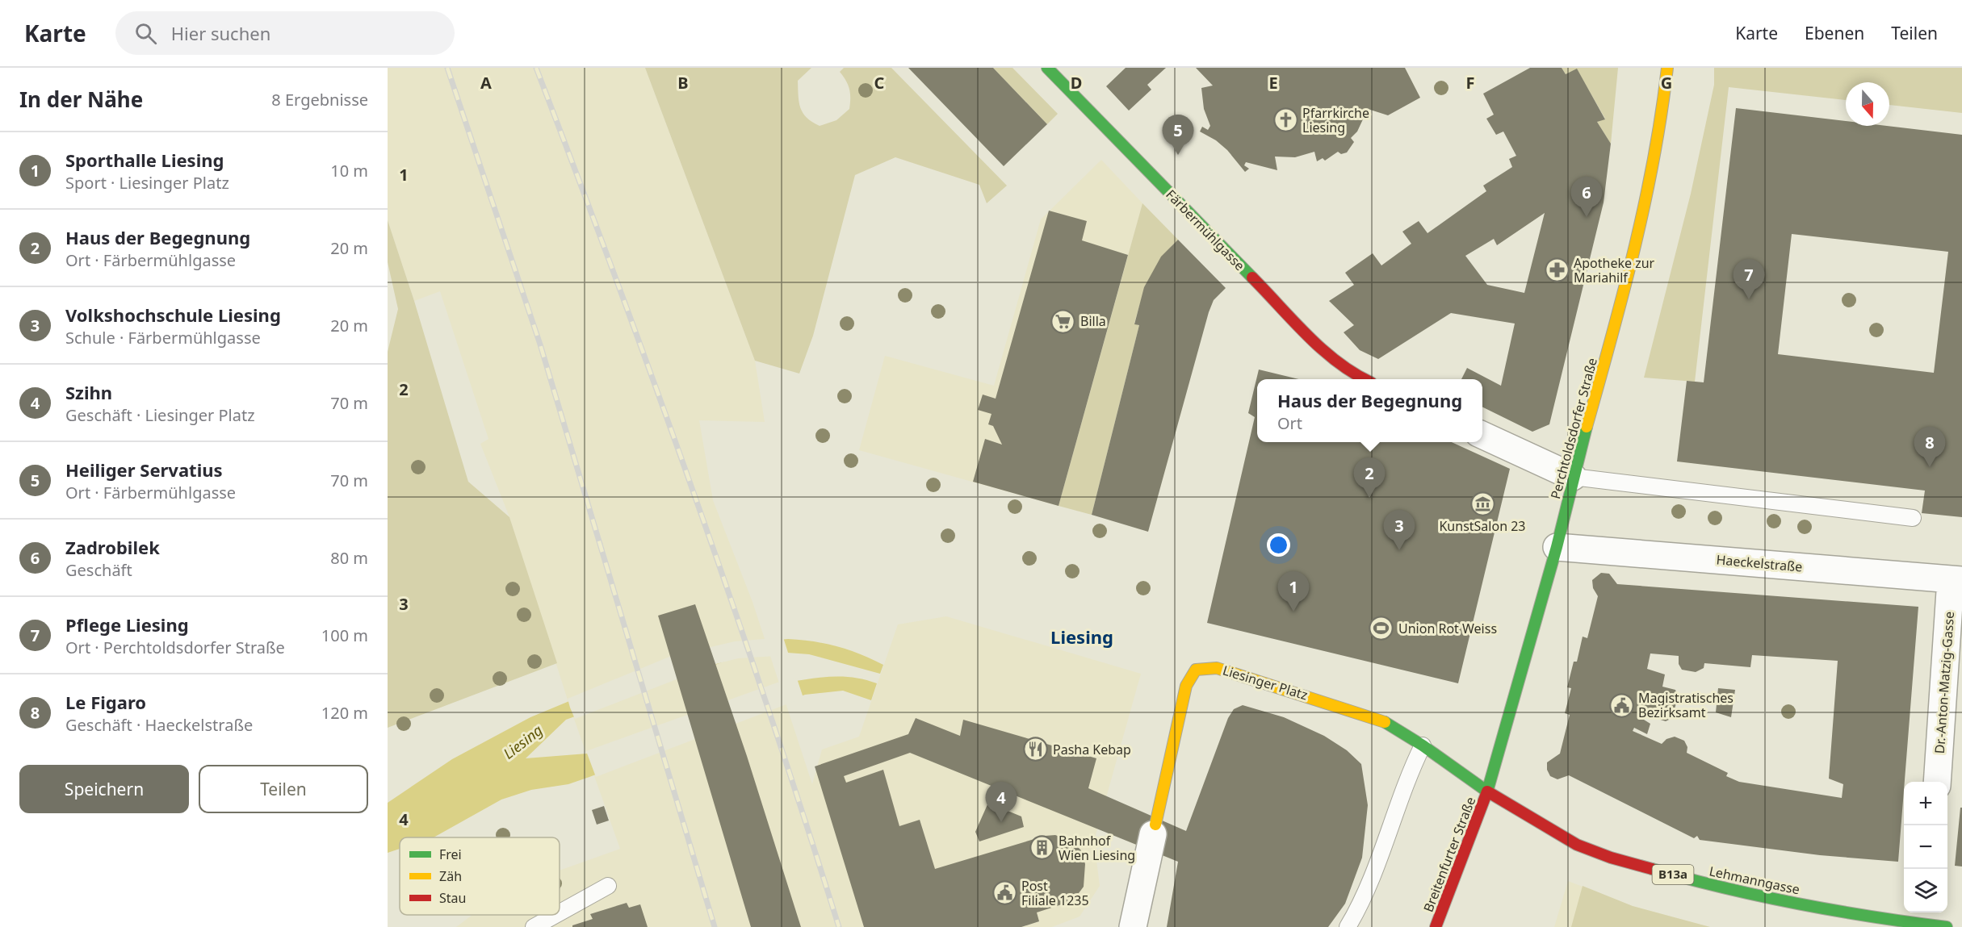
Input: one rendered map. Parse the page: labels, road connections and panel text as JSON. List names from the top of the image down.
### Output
{
  "streets": {
    "main road": [
      "Färbermühlgasse",
      "Perchtoldsdorfer Straße",
      "Liesinger Platz",
      "Breitenfurter Straße",
      "B13a",
      "Lehmanngasse"
    ],
    "street": ["Haeckelstraße", "Dr.-Anton-Matzig-Gasse"]
  },
  "crossings": [
    ["Perchtoldsdorfer Straße", "Haeckelstraße"],
    ["Perchtoldsdorfer Straße", "Liesinger Platz"],
    ["Perchtoldsdorfer Straße", "Breitenfurter Straße"],
    ["Perchtoldsdorfer Straße", "Lehmanngasse"],
    ["Haeckelstraße", "Dr.-Anton-Matzig-Gasse"],
    ["Liesinger Platz", "Breitenfurter Straße"],
    ["Liesinger Platz", "Lehmanngasse"],
    ["Breitenfurter Straße", "Lehmanngasse"]
  ],
  "districts": ["Liesing"],
  "water": ["Liesing"],
  "places": {
    "church": ["Pfarrkirche Liesing"],
    "pharmacy": ["Apotheke zur Mariahilf"],
    "supermarket": ["Billa"],
    "museum": ["KunstSalon 23"],
    "sports": ["Union Rot Weiss"],
    "public building": ["Magistratisches Bezirksamt", "Post Filiale 1235"],
    "restaurant": ["Pasha Kebap"],
    "building": ["Bahnhof Wien Liesing"]
  },
  "legend": ["Frei", "Zäh", "Stau"],
  "north": "bottom",
  "page": {
    "header": "Karte",
    "search": "Hier suchen",
    "nav": ["Karte", "Ebenen", "Teilen"],
    "heading": ["In der Nähe", "8 Ergebnisse"],
    "pins": [
      "5",
      "6",
      "7",
      "8",
      "2",
      "3",
      "1",
      "4"
    ],
    "list": [
      {
        "mark": "1",
        "name": "Sporthalle Liesing",
        "note": "Sport · Liesinger Platz",
        "value": "10 m"
      },
      {
        "mark": "2",
        "name": "Haus der Begegnung",
        "note": "Ort · Färbermühlgasse",
        "value": "20 m"
      },
      {
        "mark": "3",
        "name": "Volkshochschule Liesing",
        "note": "Schule · Färbermühlgasse",
        "value": "20 m"
      },
      {
        "mark": "4",
        "name": "Szihn",
        "note": "Geschäft · Liesinger Platz",
        "value": "70 m"
      },
      {
        "mark": "5",
        "name": "Heiliger Servatius",
        "note": "Ort · Färbermühlgasse",
        "value": "70 m"
      },
      {
        "mark": "6",
        "name": "Zadrobilek",
        "note": "Geschäft",
        "value": "80 m"
      },
      {
        "mark": "7",
        "name": "Pflege Liesing",
        "note": "Ort · Perchtoldsdorfer Straße",
        "value": "100 m"
      },
      {
        "mark": "8",
        "name": "Le Figaro",
        "note": "Geschäft · Haeckelstraße",
        "value": "120 m"
      }
    ],
    "popup": ["Haus der Begegnung", "Ort"],
    "buttons": ["Speichern", "Teilen"],
    "map_buttons": ["+", "−"]
  },
  "grid": {
    "columns": [
      "A",
      "B",
      "C",
      "D",
      "E",
      "F",
      "G"
    ],
    "rows": [
      "1",
      "2",
      "3",
      "4"
    ]
  }
}
